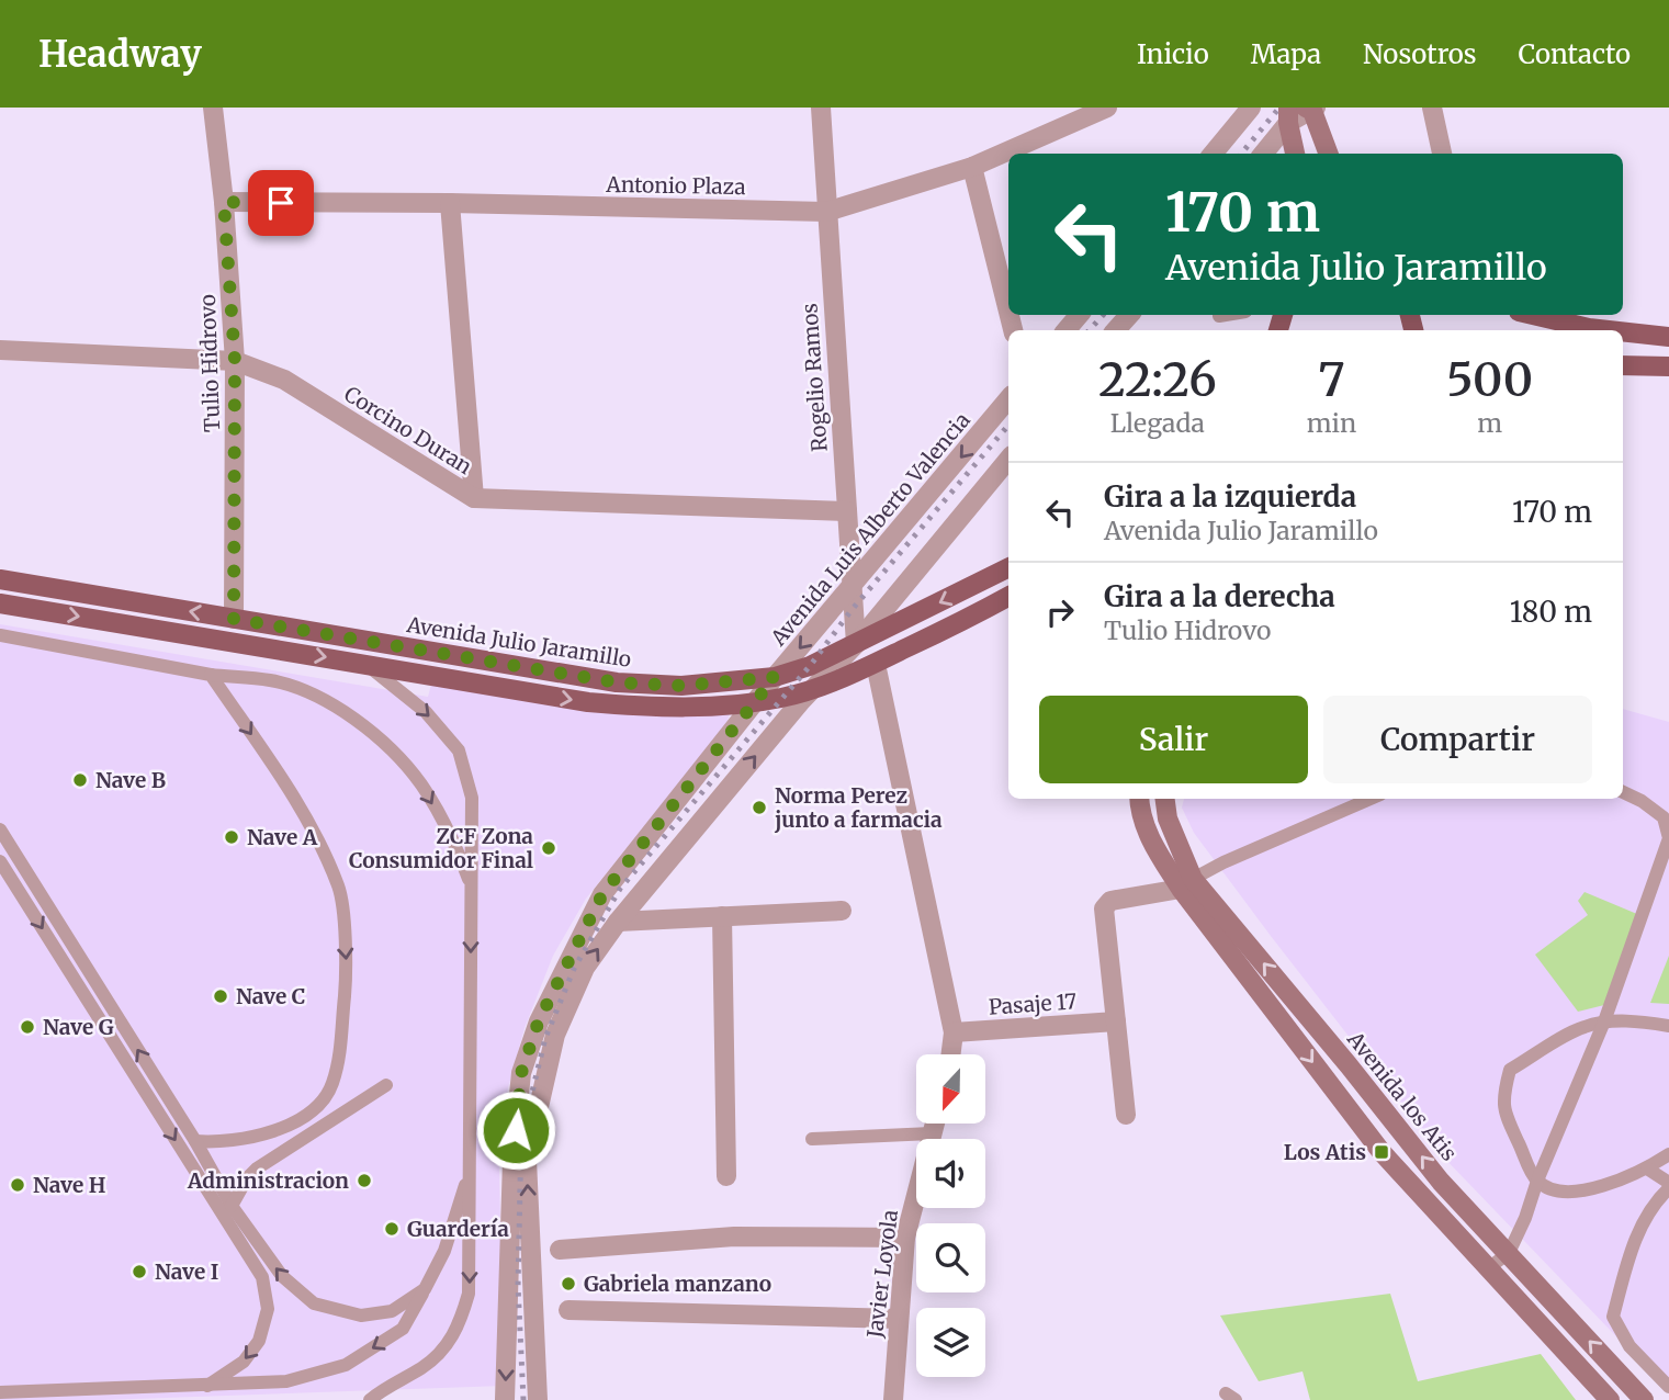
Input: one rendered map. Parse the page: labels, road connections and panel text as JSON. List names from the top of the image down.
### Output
{
  "streets": {
    "main road": ["Avenida Julio Jaramillo", "Avenida los Atis"],
    "street": [
      "Antonio Plaza",
      "Tulio Hidrovo",
      "Rogelio Ramos",
      "Corcino Duran",
      "Avenida Luis Alberto Valencia",
      "Pasaje 17",
      "Javier Loyola"
    ]
  },
  "crossings": [
    ["Antonio Plaza", "Tulio Hidrovo"],
    ["Antonio Plaza", "Rogelio Ramos"],
    ["Tulio Hidrovo", "Corcino Duran"],
    ["Tulio Hidrovo", "Avenida Julio Jaramillo"],
    ["Rogelio Ramos", "Corcino Duran"],
    ["Rogelio Ramos", "Avenida Luis Alberto Valencia"],
    ["Rogelio Ramos", "Avenida Julio Jaramillo"],
    ["Avenida Luis Alberto Valencia", "Avenida Julio Jaramillo"]
  ],
  "places": {
    "other": [
      "Nave B",
      "Norma Perez junto a farmacia",
      "Nave A",
      "ZCF Zona Consumidor Final",
      "Nave C",
      "Nave G",
      "Administracion",
      "Nave H",
      "Guardería",
      "Nave I",
      "Gabriela manzano"
    ],
    "transit": ["Los Atis"]
  },
  "north": "bottom",
  "page": {
    "header": "Headway",
    "nav": [
      "Inicio",
      "Mapa",
      "Nosotros",
      "Contacto"
    ],
    "turn": ["170 m", "Avenida Julio Jaramillo"],
    "eta": [
      "22:26",
      "Llegada",
      "7",
      "min",
      "500",
      "m"
    ],
    "list": [
      {
        "name": "Gira a la izquierda",
        "note": "Avenida Julio Jaramillo",
        "value": "170 m"
      },
      {
        "name": "Gira a la derecha",
        "note": "Tulio Hidrovo",
        "value": "180 m"
      }
    ],
    "buttons": ["Salir", "Compartir"]
  }
}
